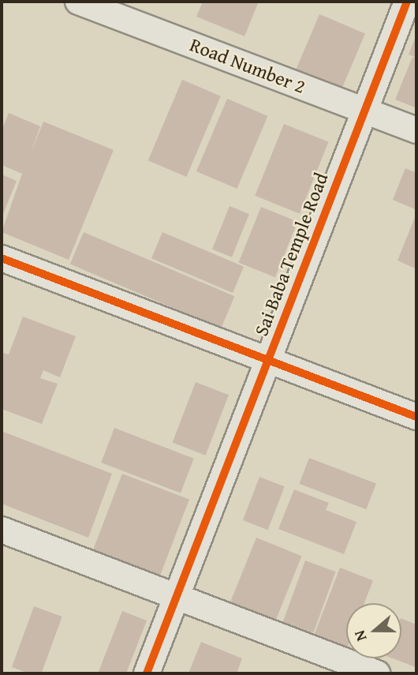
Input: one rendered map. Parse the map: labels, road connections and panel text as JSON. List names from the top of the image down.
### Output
{
  "streets": {
    "street": ["Road Number 2", "Sai Baba Temple Road"]
  },
  "crossings": [
    ["Road Number 2", "Sai Baba Temple Road"]
  ],
  "north": "left"
}
